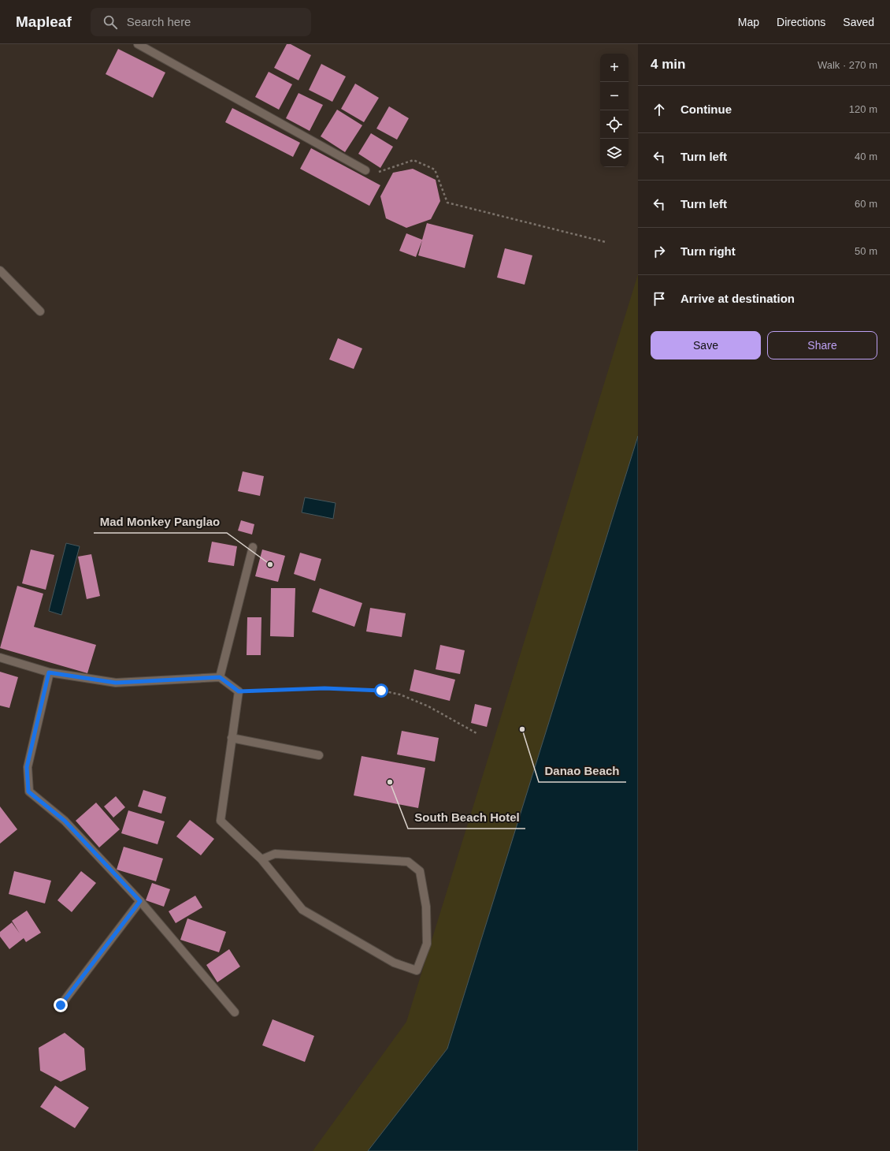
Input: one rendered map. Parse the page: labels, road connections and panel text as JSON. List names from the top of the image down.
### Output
{
  "places": ["Mad Monkey Panglao", "Danao Beach", "South Beach Hotel"],
  "page": {
    "header": "Mapleaf",
    "search": "Search here",
    "nav": ["Map", "Directions", "Saved"],
    "heading": ["4 min", "Walk · 270 m"],
    "map_buttons": ["+", "−"],
    "list": [
      ["Continue", "120 m"],
      ["Turn left", "40 m"],
      ["Turn left", "60 m"],
      ["Turn right", "50 m"],
      "Arrive at destination"
    ],
    "buttons": ["Save", "Share"]
  }
}
